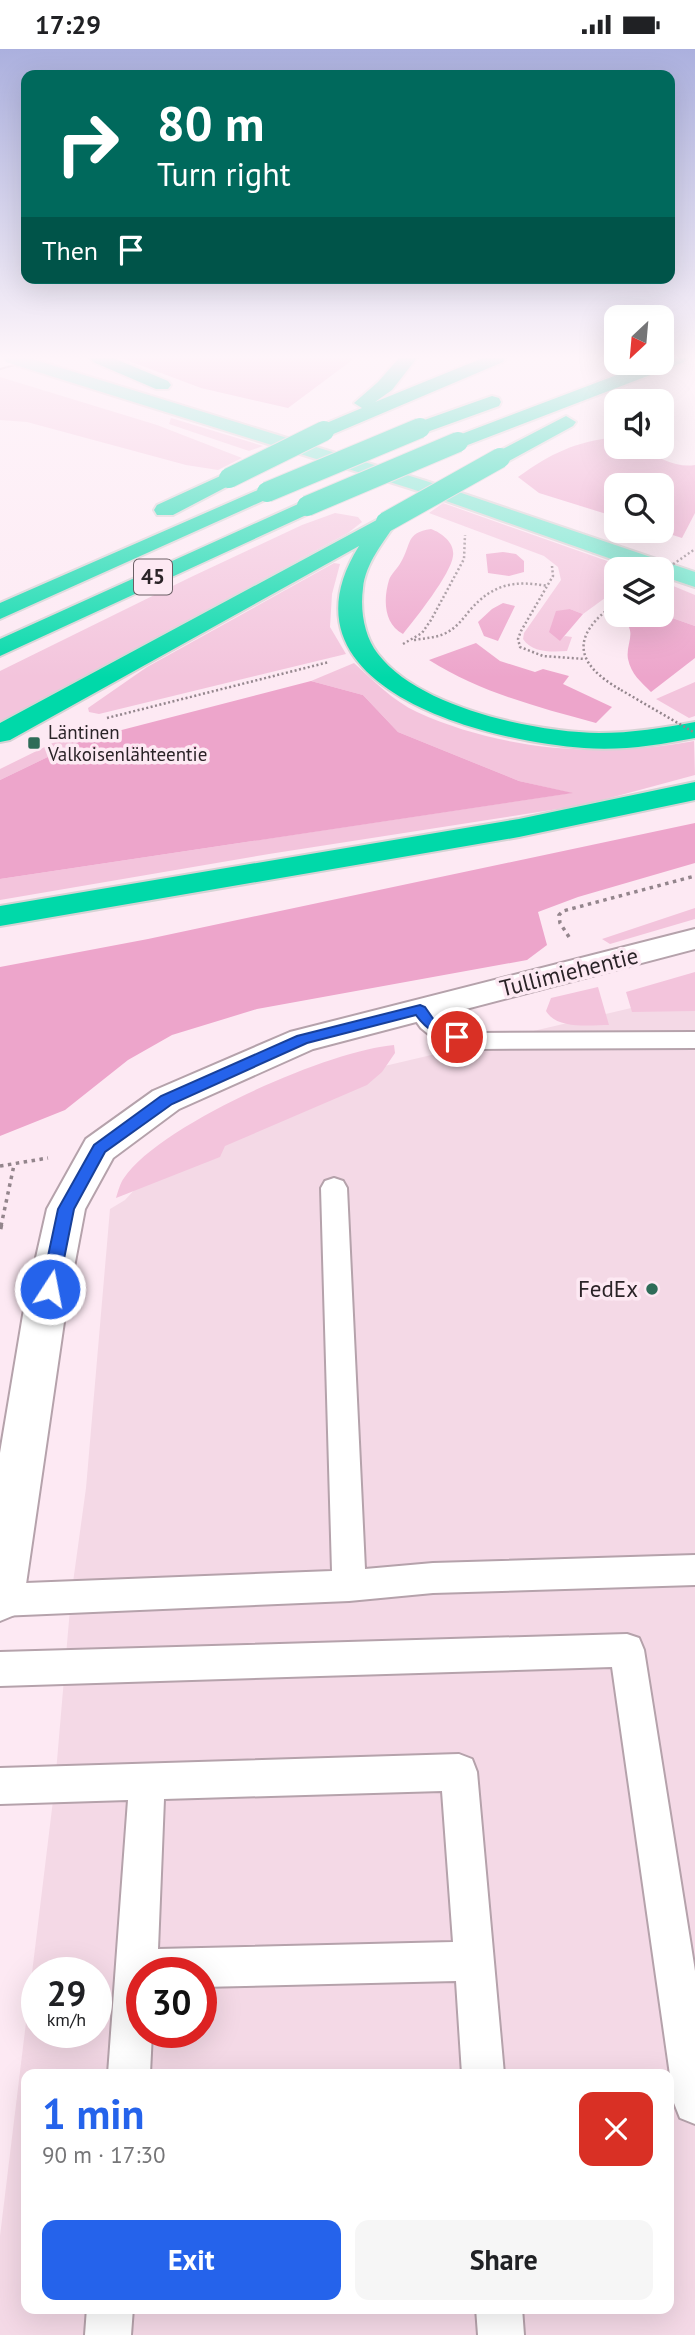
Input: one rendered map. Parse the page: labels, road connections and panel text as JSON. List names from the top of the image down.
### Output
{
  "streets": {
    "highway": ["45"],
    "street": ["Tullimiehentie"]
  },
  "places": {
    "transit": ["Läntinen Valkoisenlähteentie"],
    "other": ["FedEx"]
  },
  "north": "bottom left",
  "page": {
    "status": "17:29",
    "turn": ["80 m", "Turn right"],
    "then": "Then",
    "speed": "29 km/h",
    "limit": "30",
    "heading": ["1 min", "90 m · 17:30"],
    "buttons": ["Exit", "Share"]
  }
}
